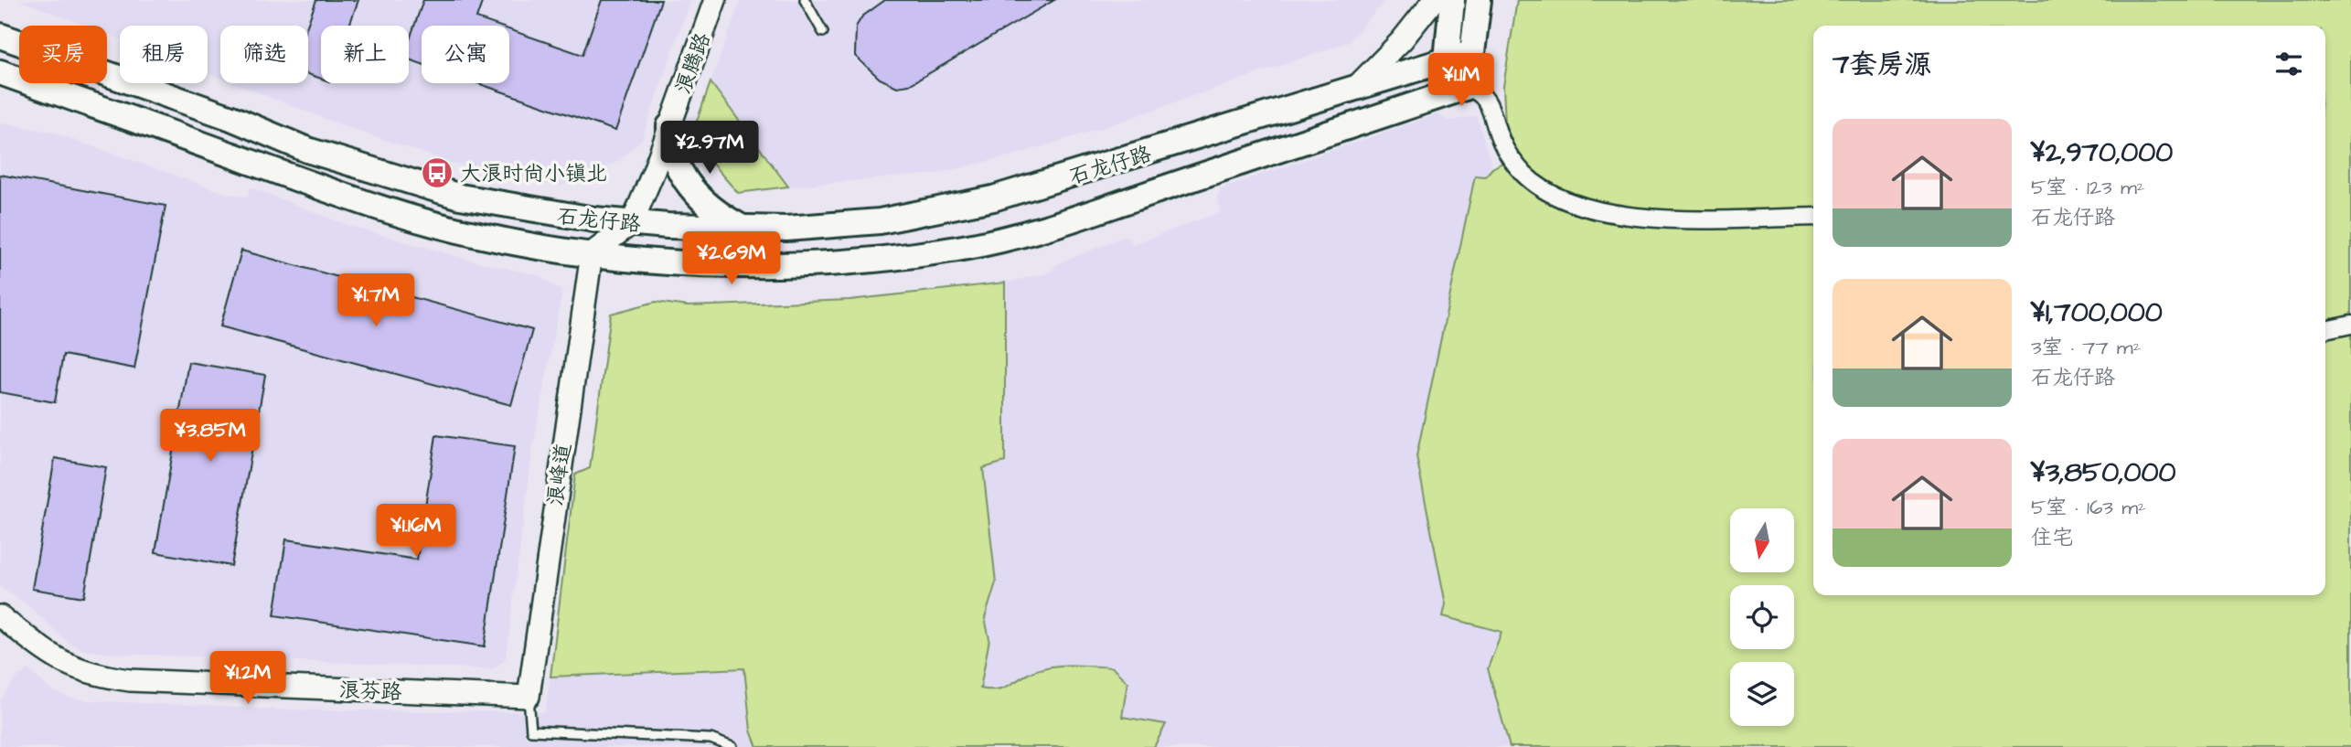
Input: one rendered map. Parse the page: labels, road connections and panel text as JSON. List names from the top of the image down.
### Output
{
  "streets": {
    "main road": ["石龙仔路"],
    "street": ["浪腾路", "浪峰道", "浪芬路"]
  },
  "crossings": [
    ["浪腾路", "石龙仔路"],
    ["石龙仔路", "浪峰道"],
    ["浪峰道", "浪芬路"]
  ],
  "places": {
    "bus stop": ["大浪时尚小镇北"]
  },
  "north": "bottom",
  "page": {
    "chip": [
      "买房",
      "租房",
      "筛选",
      "新上",
      "公寓"
    ],
    "heading": "7套房源",
    "price": [
      "¥1.1M",
      "¥2.97M",
      "¥2.69M",
      "¥1.7M",
      "¥3.85M",
      "¥1.16M",
      "¥1.2M"
    ],
    "list": [
      {
        "name": "¥2,970,000",
        "note": "5室 · 123 m² · 石龙仔路"
      },
      {
        "name": "¥1,700,000",
        "note": "3室 · 77 m² · 石龙仔路"
      },
      {
        "name": "¥3,850,000",
        "note": "5室 · 163 m² · 住宅"
      }
    ]
  }
}
